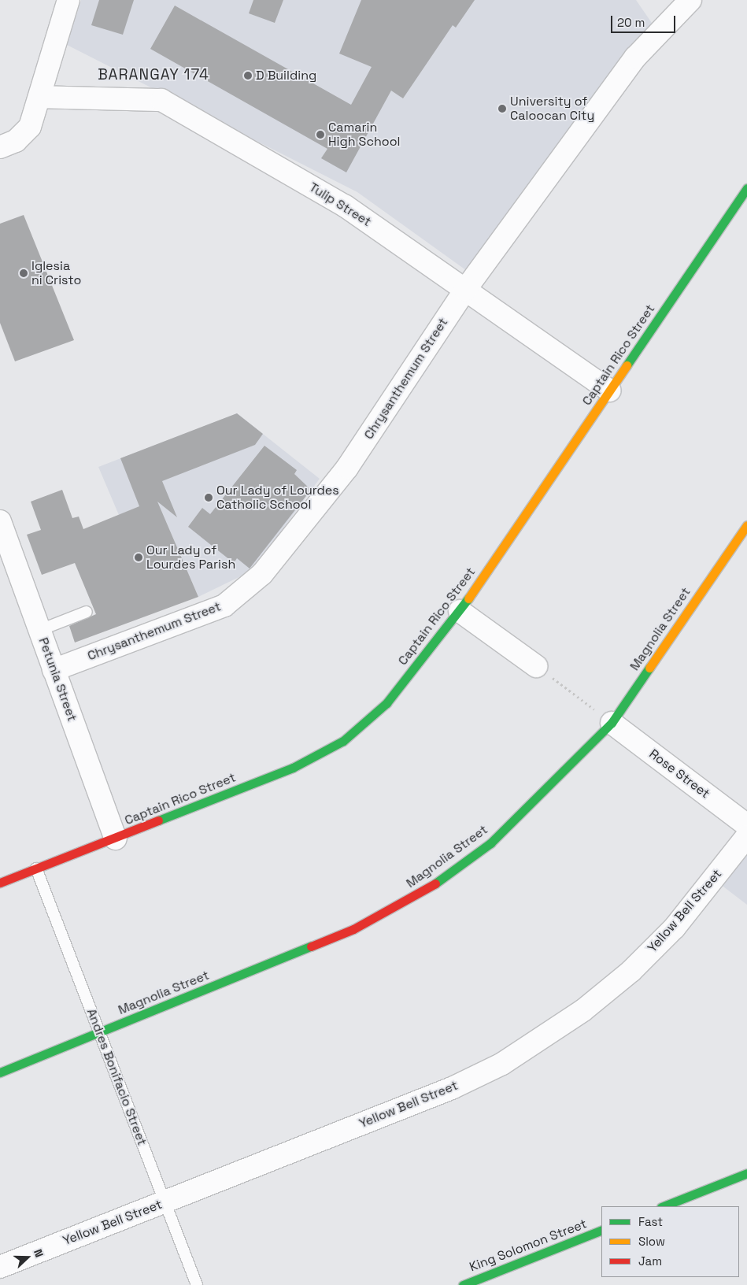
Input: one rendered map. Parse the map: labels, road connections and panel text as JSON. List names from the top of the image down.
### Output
{
  "streets": {
    "street": [
      "Tulip Street",
      "Captain Rico Street",
      "Chrysanthemum Street",
      "Magnolia Street",
      "Petunia Street",
      "Rose Street",
      "Yellow Bell Street",
      "King Solomon Street"
    ],
    "lane": ["Andres Bonifacio Street"]
  },
  "crossings": [
    ["Tulip Street", "Captain Rico Street"],
    ["Tulip Street", "Chrysanthemum Street"],
    ["Captain Rico Street", "Petunia Street"],
    ["Captain Rico Street", "Andres Bonifacio Street"],
    ["Chrysanthemum Street", "Petunia Street"],
    ["Magnolia Street", "Rose Street"],
    ["Magnolia Street", "Andres Bonifacio Street"],
    ["Yellow Bell Street", "Andres Bonifacio Street"]
  ],
  "districts": ["BARANGAY 174"],
  "places": [
    "D Building",
    "University of Caloocan City",
    "Camarin High School",
    "Iglesia ni Cristo",
    "Our Lady of Lourdes Catholic School",
    "Our Lady of Lourdes Parish"
  ],
  "legend": ["Fast", "Slow", "Jam"],
  "scale_bar": "20 m",
  "north": "right"
}
